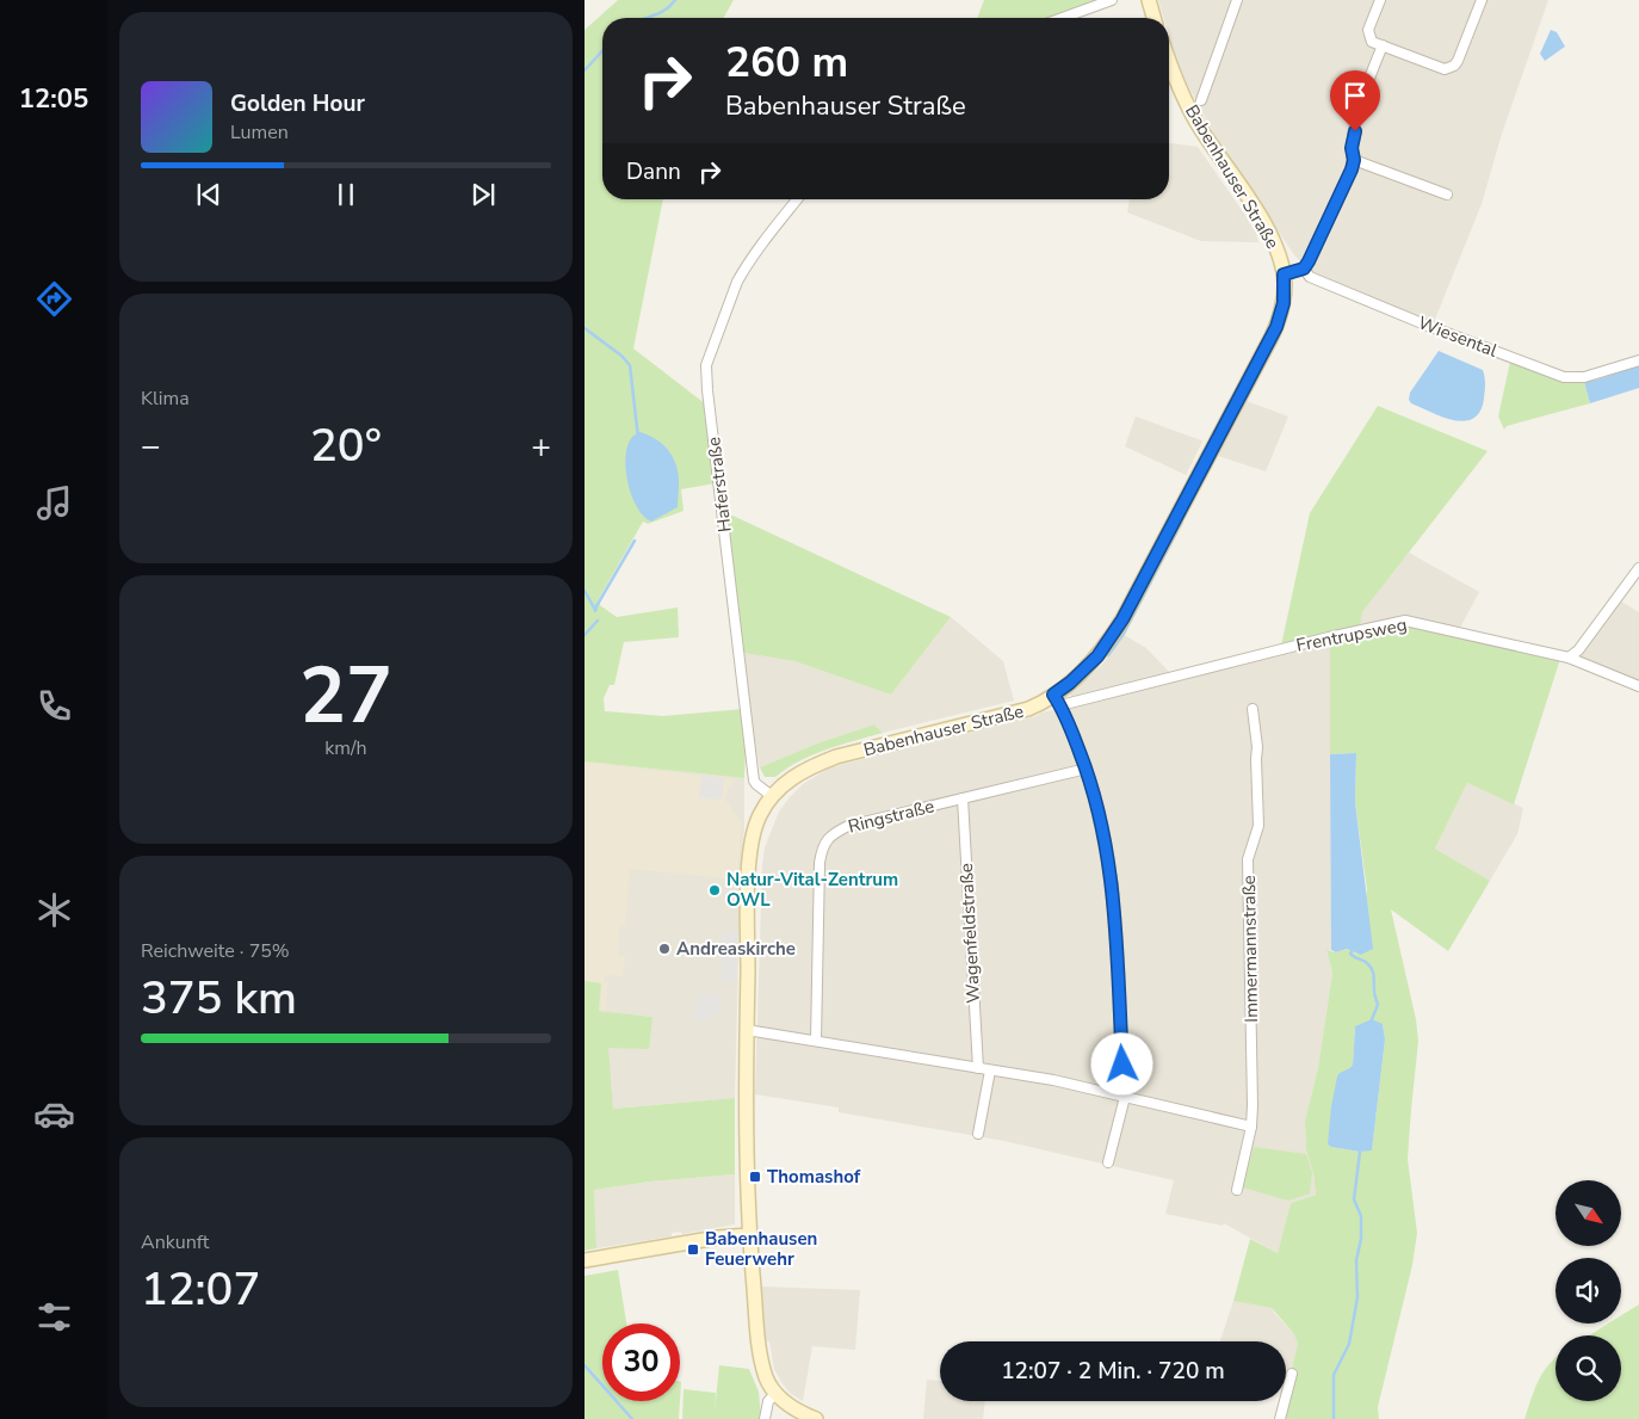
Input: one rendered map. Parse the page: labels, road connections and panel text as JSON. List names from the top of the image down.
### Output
{
  "streets": {
    "main road": ["Babenhauser Straße"],
    "street": [
      "Wiesental",
      "Haferstraße",
      "Frentrupsweg",
      "Ringstraße",
      "Wagenfeldstraße",
      "Immermannstraße"
    ]
  },
  "crossings": [
    ["Babenhauser Straße", "Haferstraße"],
    ["Babenhauser Straße", "Frentrupsweg"],
    ["Ringstraße", "Wagenfeldstraße"]
  ],
  "places": {
    "other": ["Natur-Vital-Zentrum OWL", "Andreaskirche"],
    "transit": ["Thomashof", "Babenhausen Feuerwehr"]
  },
  "north": "bottom right",
  "page": {
    "tabs": "12:05",
    "turn": ["260 m", "Babenhauser Straße"],
    "song": ["Golden Hour", "Lumen"],
    "then": "Dann",
    "tile": [
      "Klima",
      ["27", "km/h"],
      ["Reichweite · 75%", "375 km"],
      ["Ankunft", "12:07"]
    ],
    "heat": ["−", "20°", "+"],
    "limit": "30",
    "trip": "12:07 · 2 Min. · 720 m"
  }
}
